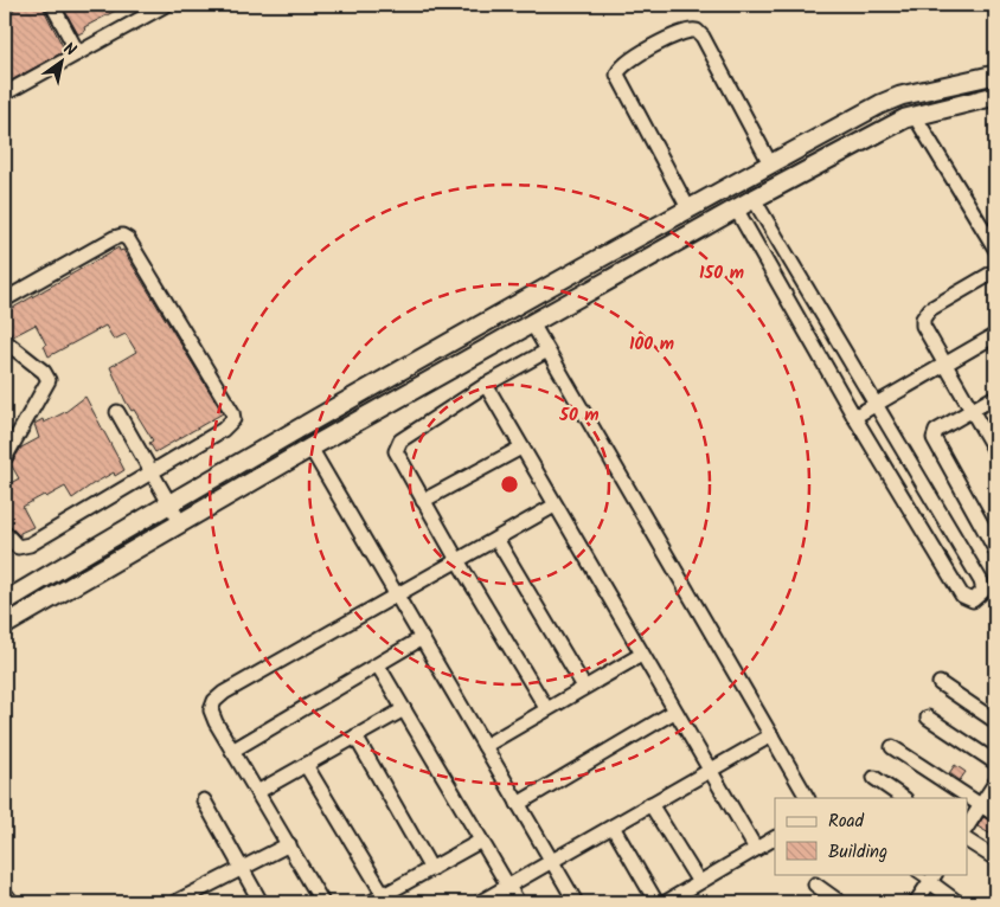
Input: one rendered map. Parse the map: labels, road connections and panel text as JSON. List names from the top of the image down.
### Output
{
  "legend": ["Road", "Building"],
  "north": "top right",
  "rings": ["150 m", "100 m", "50 m"]
}
